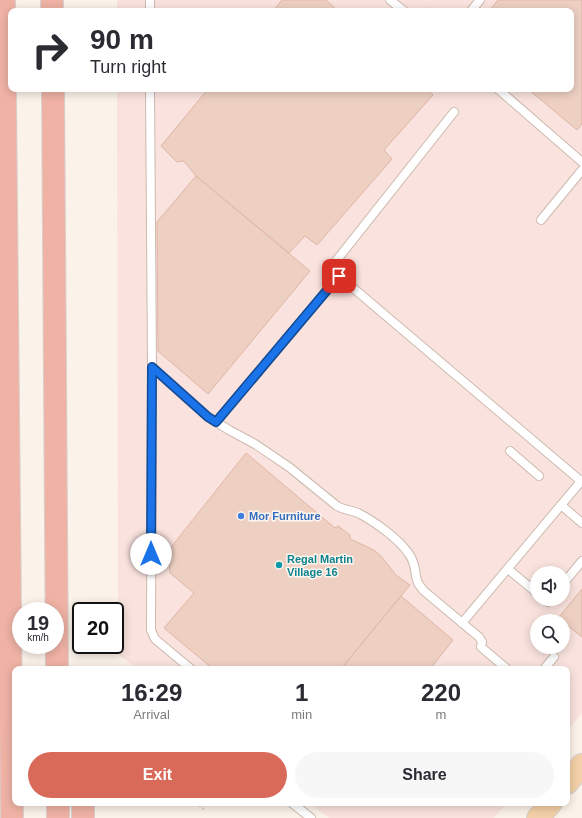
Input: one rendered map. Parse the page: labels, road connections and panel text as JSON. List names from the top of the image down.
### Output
{
  "places": ["Mor Furniture", "Regal Martin Village 16"],
  "page": {
    "turn": ["90 m", "Turn right"],
    "speed": "19 km/h",
    "limit": "20",
    "eta": [
      "16:29",
      "Arrival",
      "1",
      "min",
      "220",
      "m"
    ],
    "buttons": ["Exit", "Share"]
  }
}
